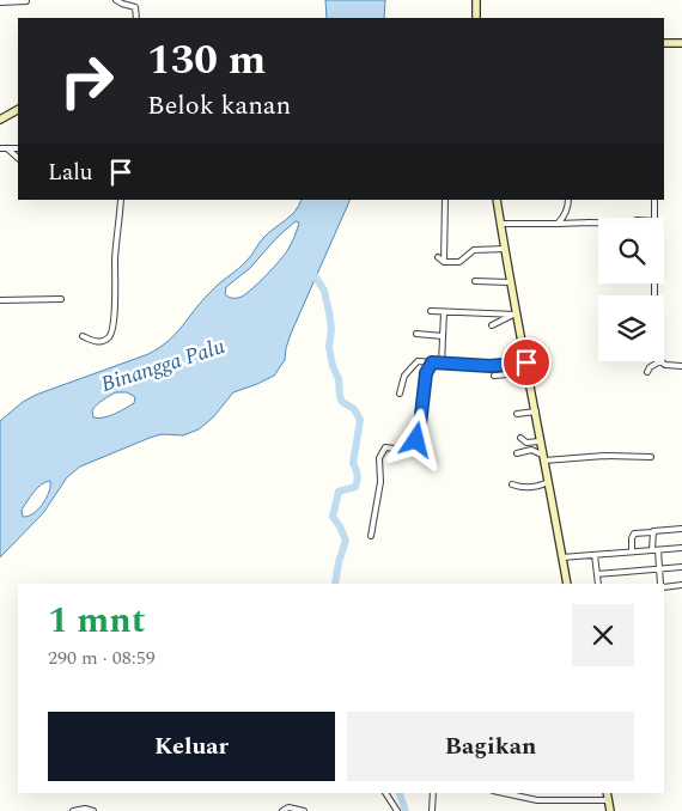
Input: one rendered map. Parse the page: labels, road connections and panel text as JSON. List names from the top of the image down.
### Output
{
  "water": ["Binangga Palu"],
  "page": {
    "turn": ["130 m", "Belok kanan"],
    "then": "Lalu",
    "heading": ["1 mnt", "290 m · 08:59"],
    "buttons": ["Keluar", "Bagikan"]
  }
}
